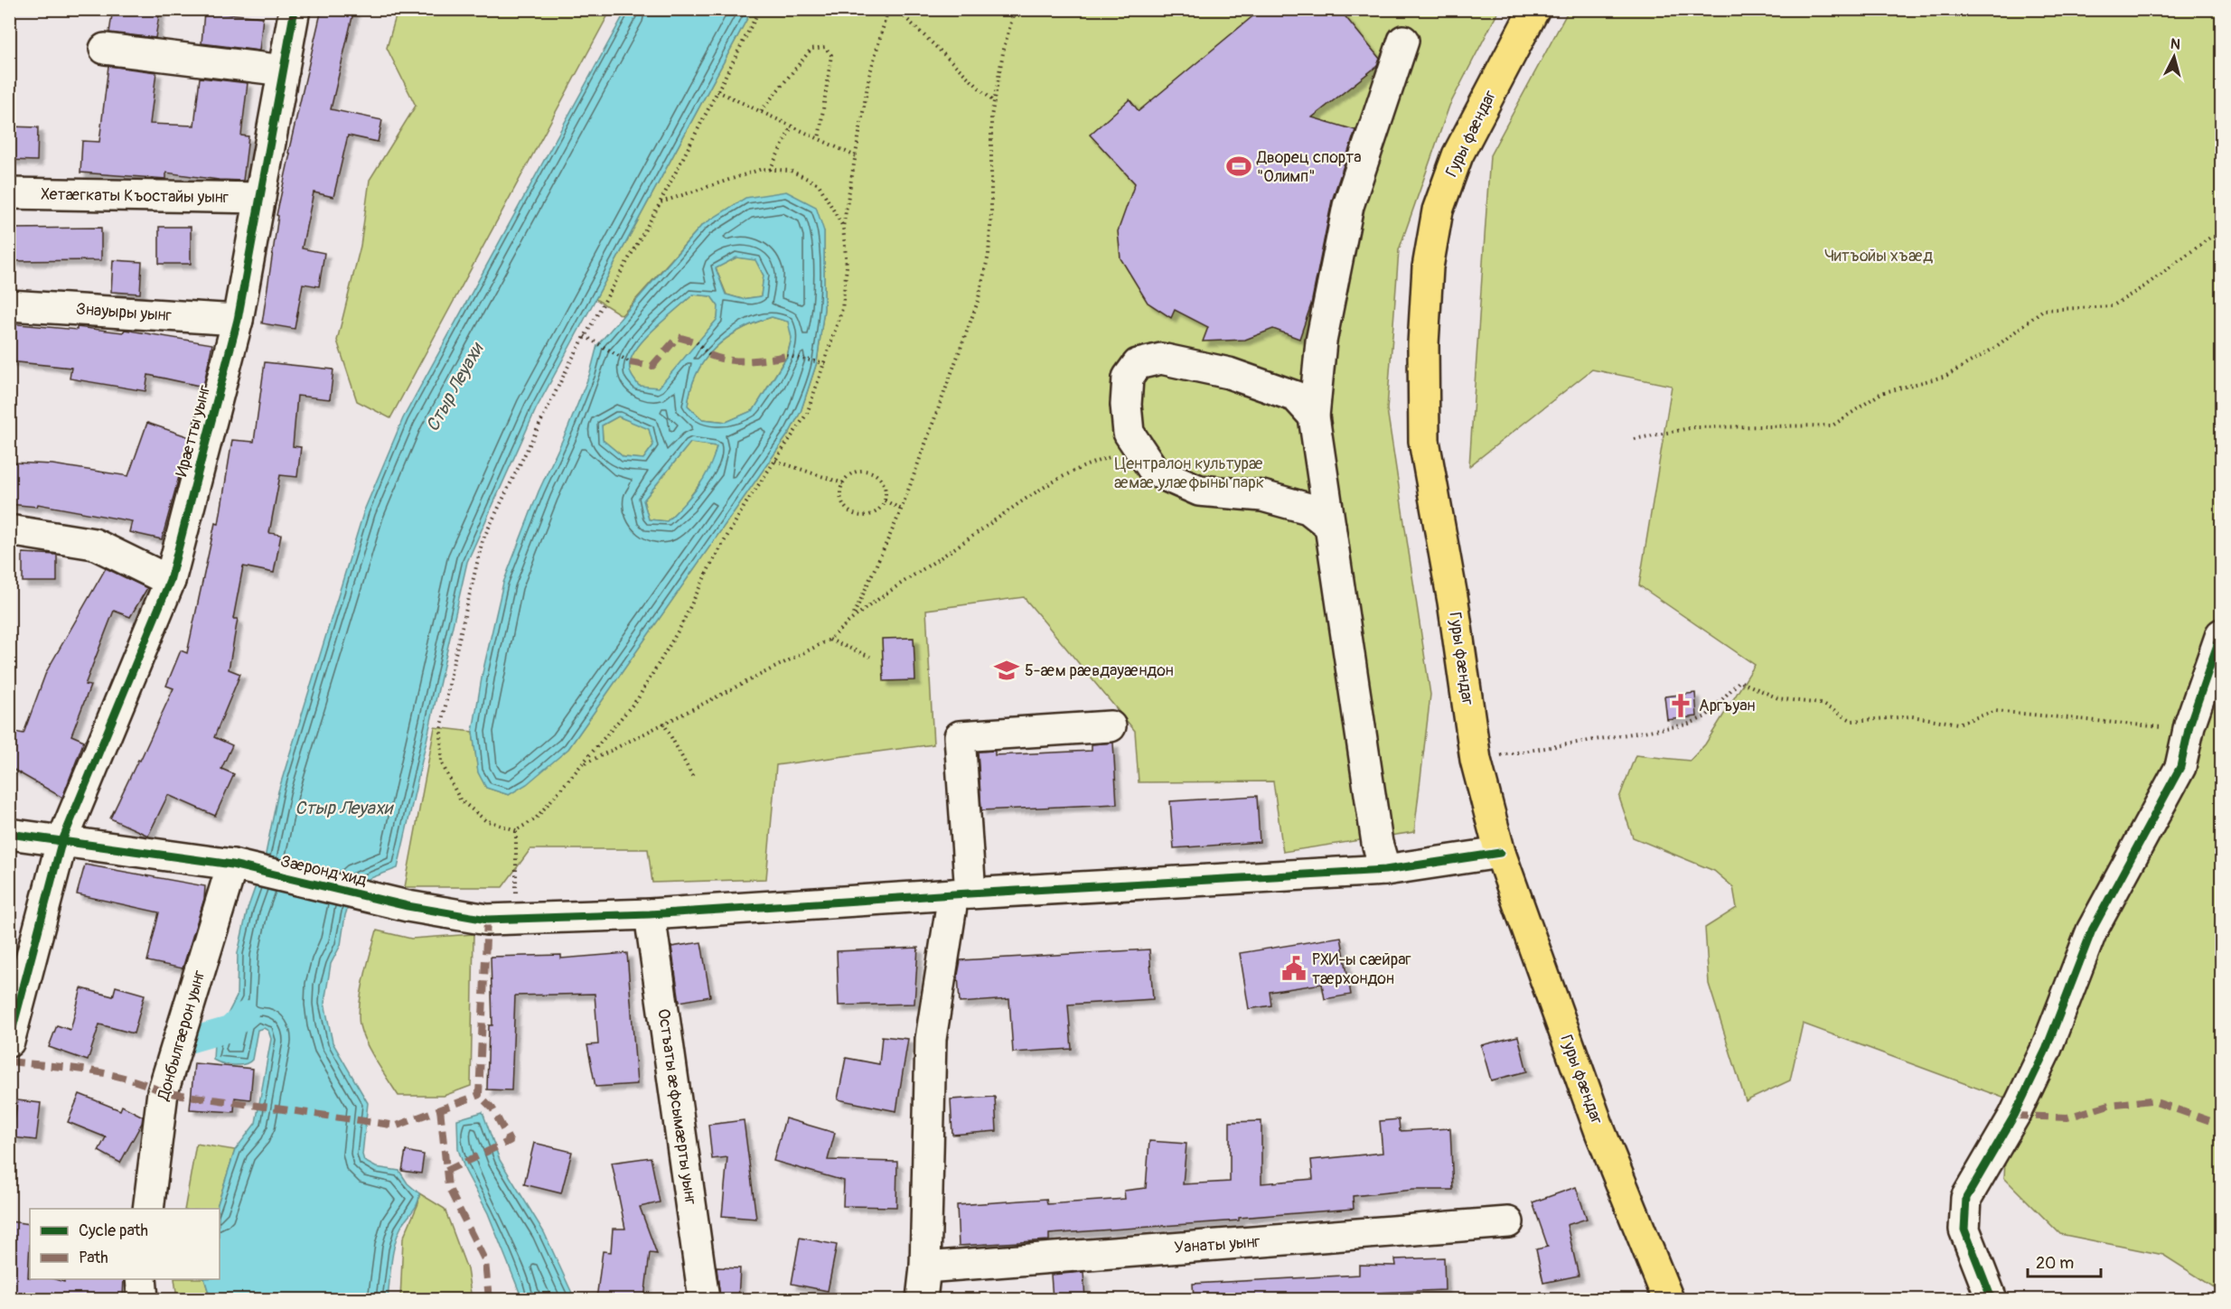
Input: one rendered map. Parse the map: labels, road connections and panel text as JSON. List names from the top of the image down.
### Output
{
  "streets": {
    "main road": ["Гуры фӕндаг"],
    "street": [
      "Хетæгкаты Къостайы уынг",
      "Знауыры уынг",
      "Ирæтты уынг",
      "Зæронд хид",
      "Донбылгæрон уынг",
      "Остъаты æфсымæрты уынг",
      "Уанаты уынг"
    ]
  },
  "crossings": [
    ["Гуры фӕндаг", "Зæронд хид"],
    ["Хетæгкаты Къостайы уынг", "Ирæтты уынг"],
    ["Знауыры уынг", "Ирæтты уынг"],
    ["Ирæтты уынг", "Зæронд хид"],
    ["Зæронд хид", "Донбылгæрон уынг"],
    ["Зæронд хид", "Остъаты æфсымæрты уынг"]
  ],
  "water": ["Стыр Леуахи"],
  "parks": ["Читъойы хъæд", "Централон культурæ æмæ улæфыны парк"],
  "places": {
    "sports": ["Дворец спорта \"Олимп\""],
    "school or university": ["5-æм рӕвдауӕндон"],
    "church": ["Аргъуан"],
    "public building": ["РХИ-ы сæйраг тæрхондон"]
  },
  "legend": ["Cycle path", "Path"],
  "scale_bar": "20 m",
  "north": "top"
}
